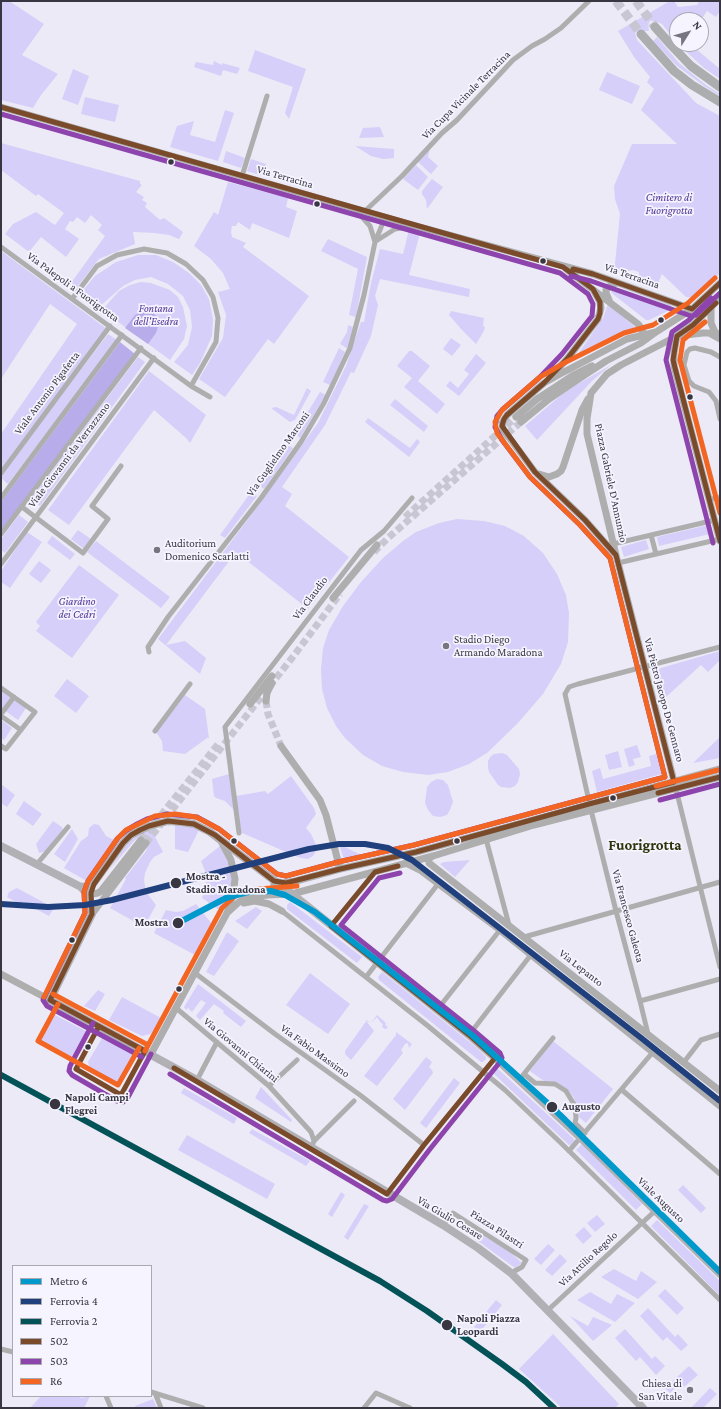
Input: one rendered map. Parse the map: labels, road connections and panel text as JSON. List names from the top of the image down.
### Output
{
  "streets": {
    "main road": [
      "Via Terracina",
      "Piazza Gabriele D'Annunzio",
      "Via Claudio",
      "Via Pietro Jacopo De Gennaro",
      "Via Lepanto",
      "Viale Augusto",
      "Via Giulio Cesare"
    ],
    "street": [
      "Via Cupa Vicinale Terracina",
      "Via Palepoli a Fuorigrotta",
      "Viale Antonio Pigafetta",
      "Via Guglielmo Marconi",
      "Viale Giovanni da Verrazzano",
      "Via Francesco Galeota",
      "Via Giovanni Chiarini",
      "Via Fabio Massimo",
      "Piazza Pilastri",
      "Via Attilio Regolo"
    ]
  },
  "crossings": [
    ["Via Cupa Vicinale Terracina", "Via Terracina"],
    ["Via Terracina", "Via Guglielmo Marconi"],
    ["Via Palepoli a Fuorigrotta", "Viale Antonio Pigafetta"],
    ["Via Palepoli a Fuorigrotta", "Viale Giovanni da Verrazzano"],
    ["Piazza Gabriele D'Annunzio", "Via Pietro Jacopo De Gennaro"],
    ["Via Pietro Jacopo De Gennaro", "Via Francesco Galeota"],
    ["Via Francesco Galeota", "Via Lepanto"],
    ["Via Giovanni Chiarini", "Via Giulio Cesare"],
    ["Viale Augusto", "Via Attilio Regolo"],
    ["Via Giulio Cesare", "Piazza Pilastri"],
    ["Via Giulio Cesare", "Via Attilio Regolo"]
  ],
  "districts": ["Fuorigrotta"],
  "parks": ["Cimitero di Fuorigrotta", "Fontana dell'Esedra", "Giardino dei Cedri"],
  "places": [
    "Auditorium Domenico Scarlatti",
    "Stadio Diego Armando Maradona",
    "Mostra - Stadio Maradona",
    "Mostra",
    "Napoli Campi Flegrei",
    "Augusto",
    "Napoli Piazza Leopardi",
    "Chiesa di San Vitale"
  ],
  "lines": [
    "transit line 502",
    "transit line 503",
    "transit line R6",
    "rail line 4",
    "metro line 6",
    "rail line 2"
  ],
  "legend": [
    "Metro 6",
    "Ferrovia 4",
    "Ferrovia 2",
    "502",
    "503",
    "R6"
  ],
  "north": "top right"
}
